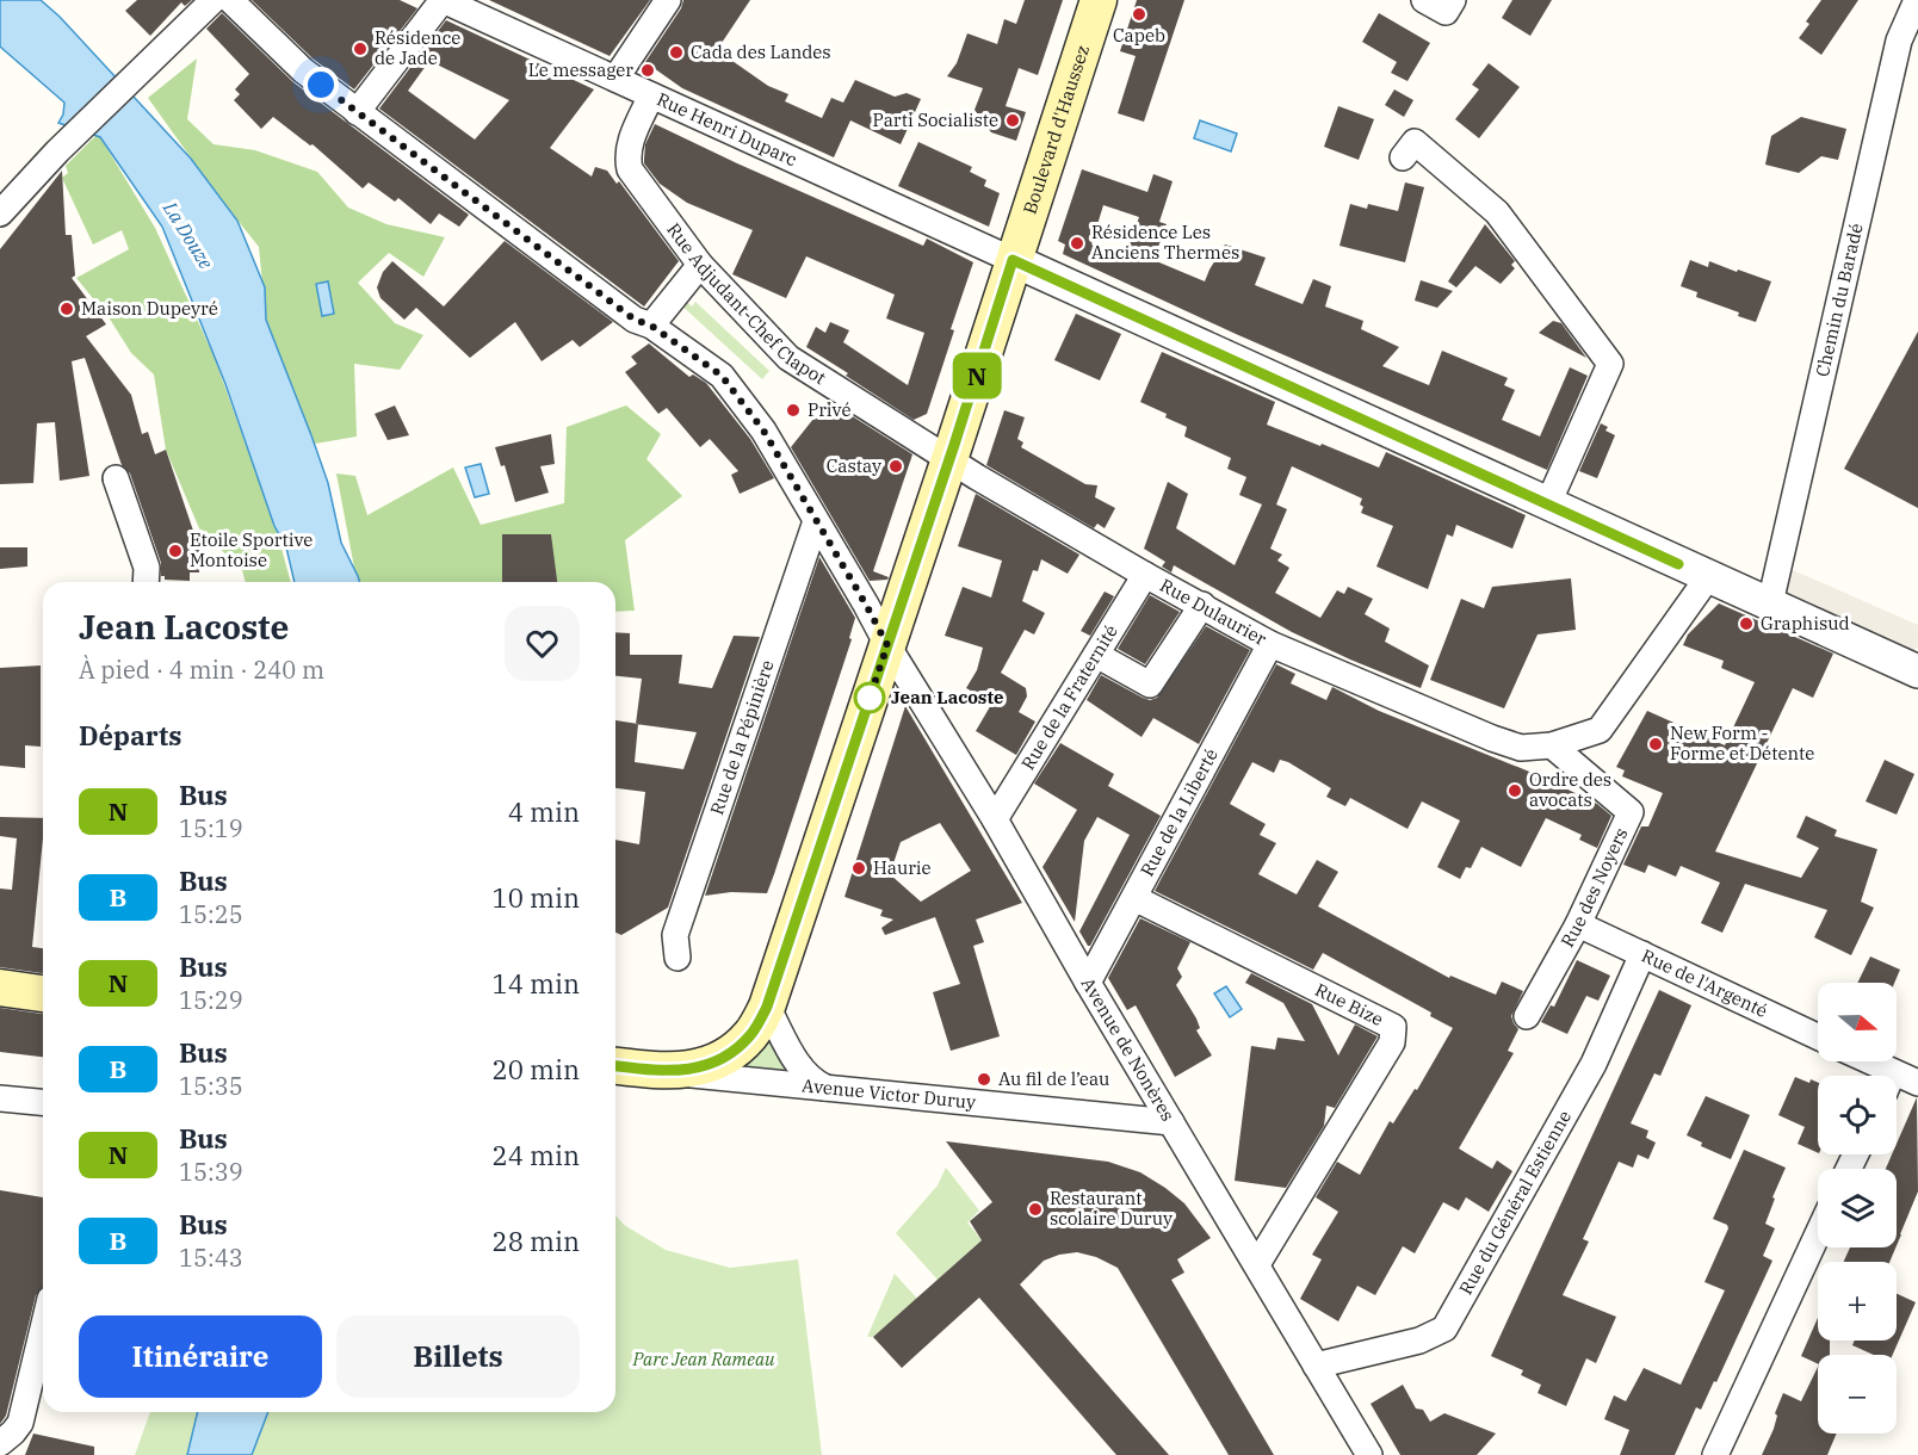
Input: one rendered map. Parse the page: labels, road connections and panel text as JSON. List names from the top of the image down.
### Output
{
  "streets": {
    "main road": ["Boulevard d'Haussez", "Avenue Victor Duruy"],
    "street": [
      "Rue Henri Duparc",
      "Rue Adjudant-Chef Clapot",
      "Chemin du Baradé",
      "Rue Dulaurier",
      "Rue de la Fraternité",
      "Rue de la Pépinière",
      "Rue de la Liberté",
      "Rue des Noyers",
      "Rue de l'Argenté",
      "Rue Bize",
      "Avenue de Nonères",
      "Rue du Général Estienne"
    ]
  },
  "crossings": [
    ["Rue Henri Duparc", "Boulevard d'Haussez"],
    ["Rue Henri Duparc", "Rue Adjudant-Chef Clapot"],
    ["Boulevard d'Haussez", "Rue Adjudant-Chef Clapot"],
    ["Boulevard d'Haussez", "Rue Dulaurier"],
    ["Boulevard d'Haussez", "Avenue de Nonères"],
    ["Boulevard d'Haussez", "Avenue Victor Duruy"],
    ["Rue Adjudant-Chef Clapot", "Rue Dulaurier"],
    ["Rue Dulaurier", "Rue de la Fraternité"],
    ["Rue Dulaurier", "Rue de la Liberté"],
    ["Rue Dulaurier", "Rue des Noyers"],
    ["Rue de la Fraternité", "Avenue de Nonères"],
    ["Rue de la Pépinière", "Avenue de Nonères"],
    ["Rue de la Liberté", "Rue Bize"],
    ["Rue de la Liberté", "Avenue de Nonères"],
    ["Rue des Noyers", "Rue de l'Argenté"],
    ["Rue de l'Argenté", "Rue du Général Estienne"],
    ["Rue Bize", "Avenue de Nonères"],
    ["Avenue de Nonères", "Avenue Victor Duruy"],
    ["Avenue de Nonères", "Rue du Général Estienne"]
  ],
  "water": ["La Douze"],
  "parks": ["Parc Jean Rameau"],
  "places": [
    "Capeb",
    "Résidence de Jade",
    "Cada des Landes",
    "Le messager",
    "Parti Socialiste",
    "Résidence Les Anciens Thermes",
    "Maison Dupeyré",
    "Privé",
    "Castay",
    "Etoile Sportive Montoise",
    "Graphisud",
    "Jean Lacoste",
    "New Form - Forme et Détente",
    "Ordre des avocats",
    "Haurie",
    "Au fil de l’eau",
    "Restaurant scolaire Duruy"
  ],
  "lines": ["bus line N"],
  "north": "right",
  "page": {
    "on_map": "N",
    "heading": [
      ["Jean Lacoste", "À pied · 4 min · 240 m"],
      "Départs"
    ],
    "list": [
      {
        "mark": "N",
        "name": "Bus",
        "note": "15:19",
        "value": "4 min"
      },
      {
        "mark": "B",
        "name": "Bus",
        "note": "15:25",
        "value": "10 min"
      },
      {
        "mark": "N",
        "name": "Bus",
        "note": "15:29",
        "value": "14 min"
      },
      {
        "mark": "B",
        "name": "Bus",
        "note": "15:35",
        "value": "20 min"
      },
      {
        "mark": "N",
        "name": "Bus",
        "note": "15:39",
        "value": "24 min"
      },
      {
        "mark": "B",
        "name": "Bus",
        "note": "15:43",
        "value": "28 min"
      }
    ],
    "map_buttons": ["+", "−"],
    "buttons": ["Itinéraire", "Billets"]
  }
}
